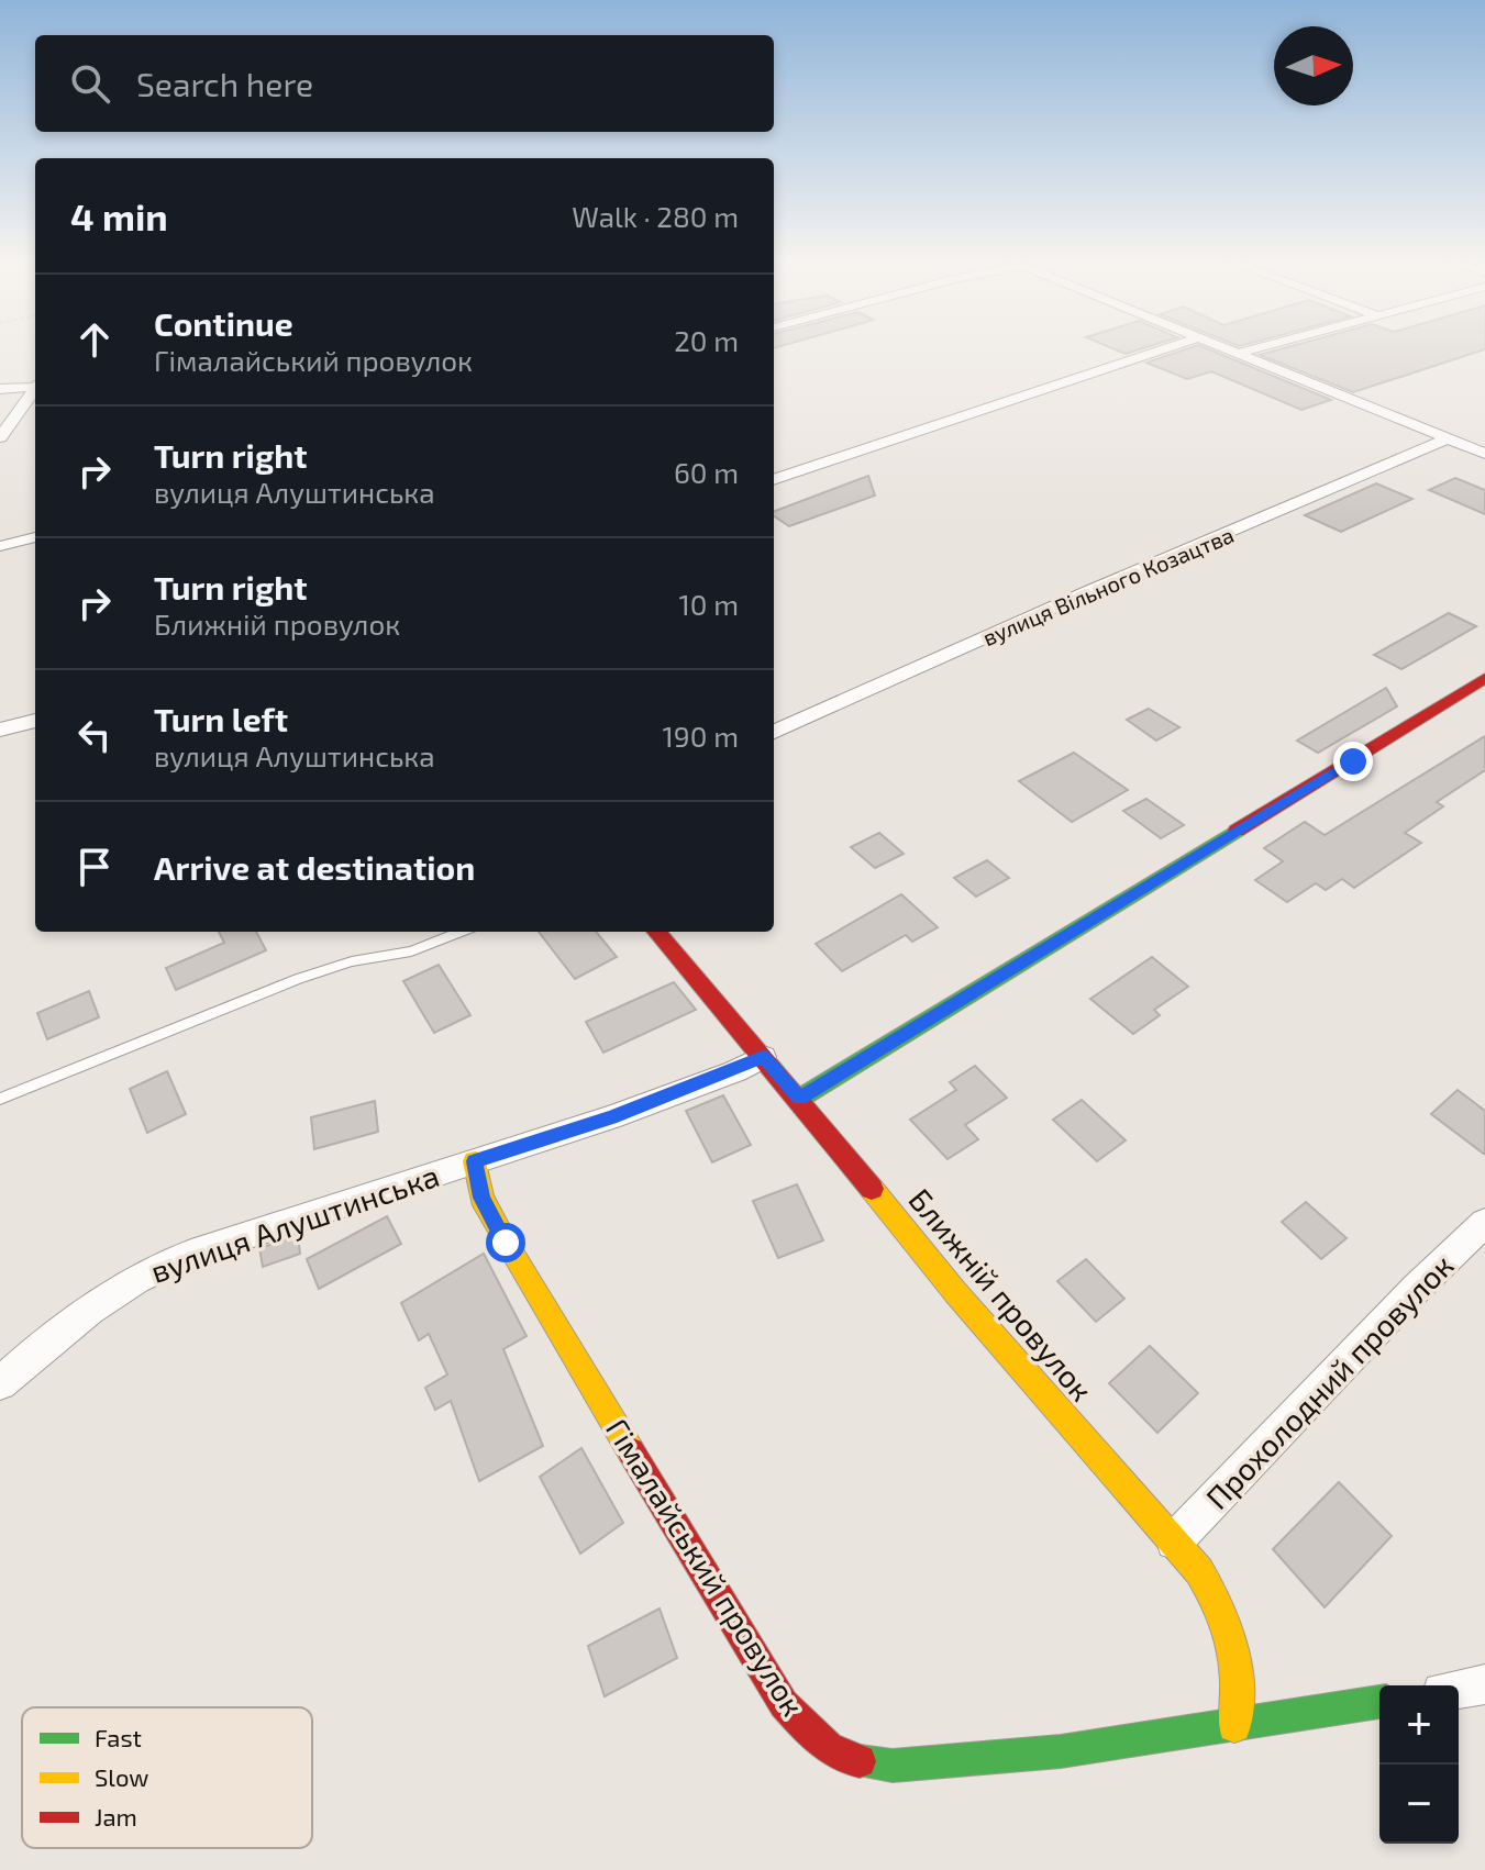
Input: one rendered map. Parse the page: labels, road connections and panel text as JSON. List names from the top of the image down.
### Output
{
  "streets": {
    "street": [
      "вулиця Вільного Козацтва",
      "вулиця Алуштинська",
      "Ближній провулок",
      "Прохолодний провулок",
      "Гімалайський провулок"
    ]
  },
  "crossings": [
    ["вулиця Алуштинська", "Ближній провулок"],
    ["вулиця Алуштинська", "Гімалайський провулок"],
    ["Ближній провулок", "Прохолодний провулок"],
    ["Ближній провулок", "Гімалайський провулок"]
  ],
  "legend": ["Fast", "Slow", "Jam"],
  "north": "right",
  "page": {
    "search": "Search here",
    "heading": ["4 min", "Walk · 280 m"],
    "list": [
      ["Continue", "Гімалайський провулок", "20 m"],
      ["Turn right", "вулиця Алуштинська", "60 m"],
      ["Turn right", "Ближній провулок", "10 m"],
      ["Turn left", "вулиця Алуштинська", "190 m"],
      "Arrive at destination"
    ],
    "map_buttons": ["+", "−"]
  }
}
